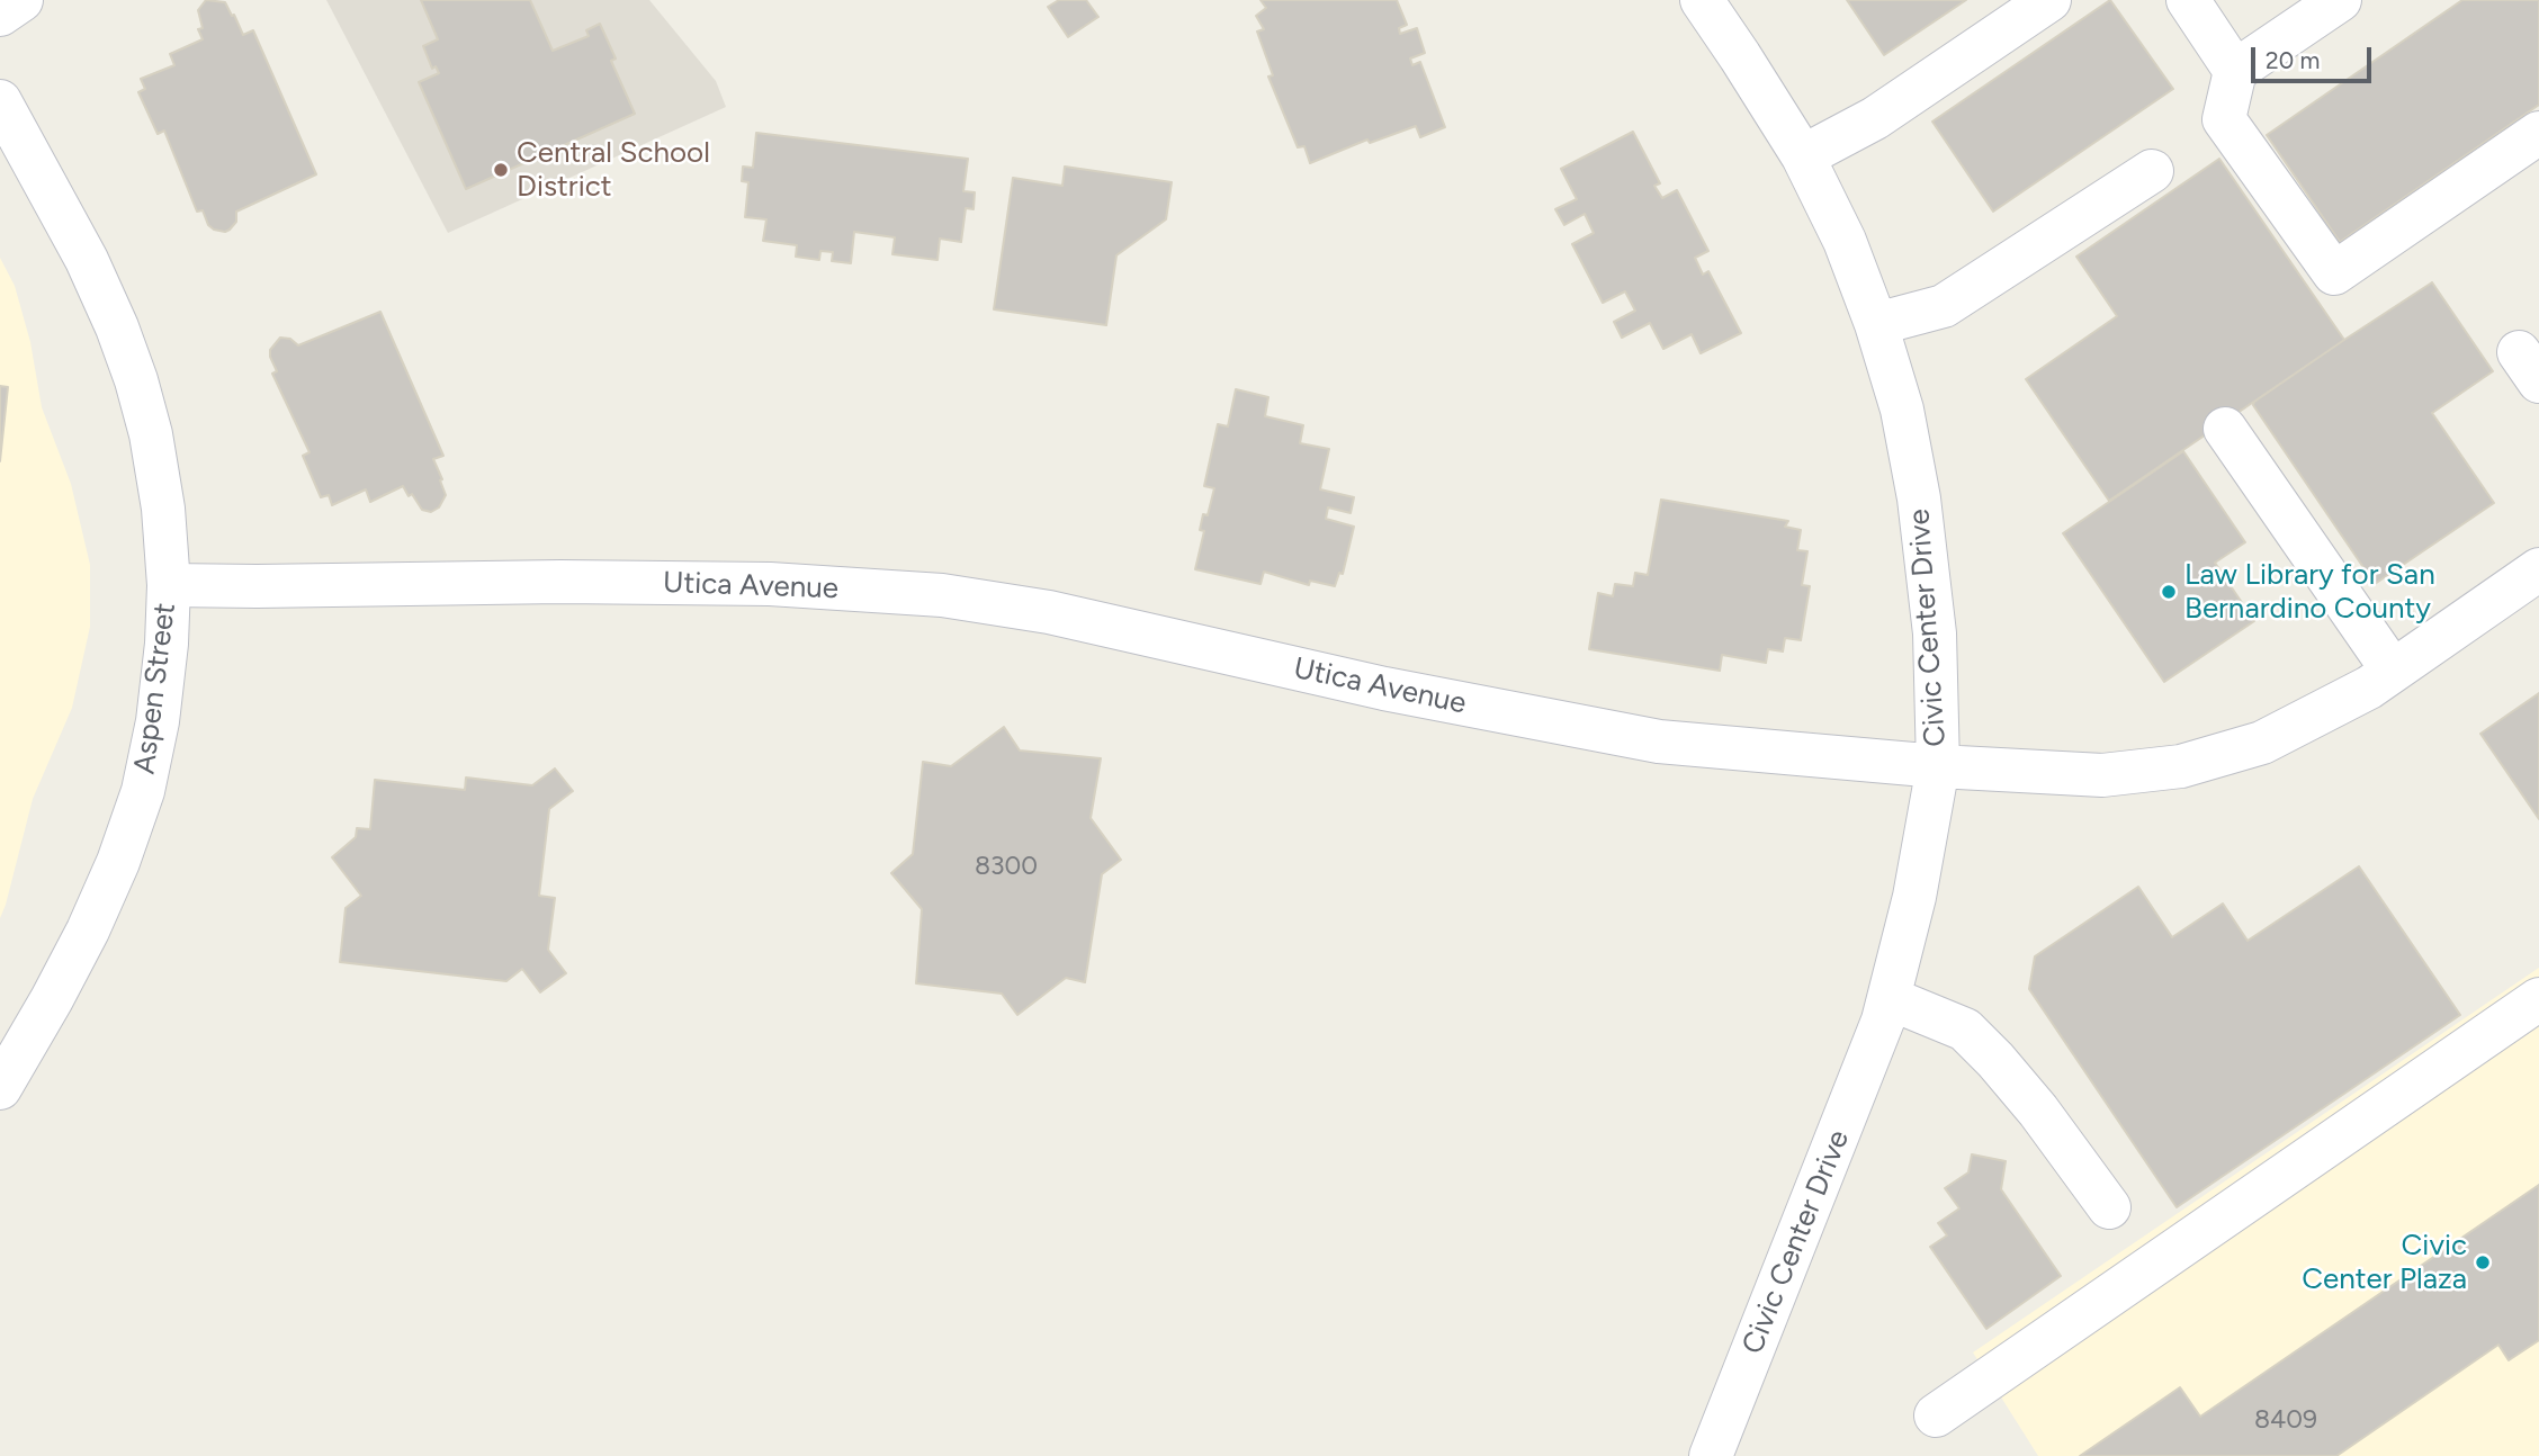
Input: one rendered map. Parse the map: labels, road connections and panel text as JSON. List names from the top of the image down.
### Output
{
  "streets": {
    "street": ["Utica Avenue", "Civic Center Drive", "Aspen Street"]
  },
  "crossings": [
    ["Utica Avenue", "Civic Center Drive"],
    ["Utica Avenue", "Aspen Street"]
  ],
  "places": ["Central School District", "Law Library for San Bernardino County", "Civic Center Plaza"],
  "house_numbers": ["8300", "8409"],
  "scale_bar": "20 m"
}
